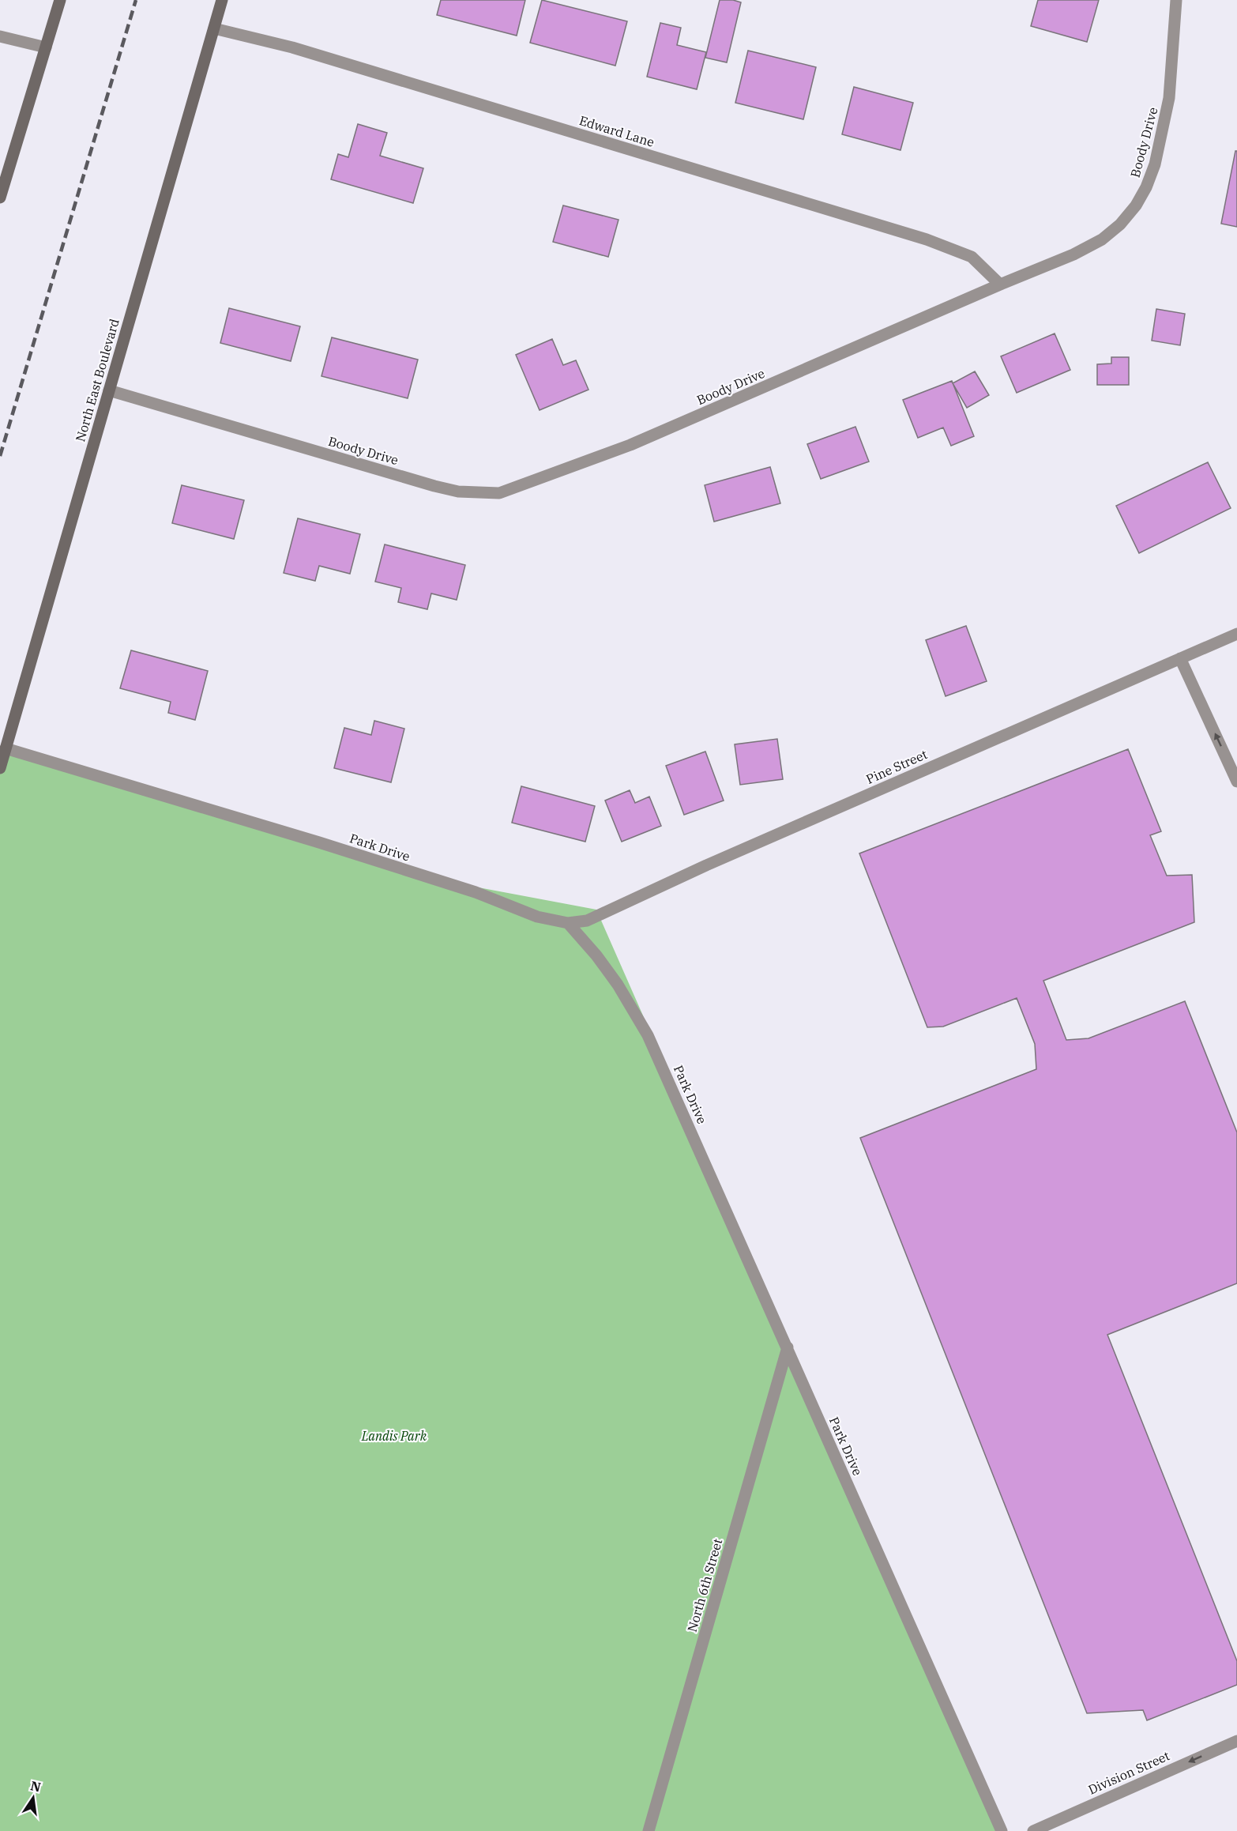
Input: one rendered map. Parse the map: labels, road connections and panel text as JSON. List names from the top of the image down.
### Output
{
  "streets": {
    "main road": ["North East Boulevard"],
    "street": [
      "Edward Lane",
      "Boody Drive",
      "Pine Street",
      "Park Drive",
      "North 6th Street",
      "Division Street"
    ]
  },
  "crossings": [
    ["Edward Lane", "Boody Drive"],
    ["Edward Lane", "North East Boulevard"],
    ["Boody Drive", "North East Boulevard"],
    ["North East Boulevard", "Park Drive"],
    ["Pine Street", "Park Drive"],
    ["Park Drive", "North 6th Street"]
  ],
  "one_way": ["Division Street"],
  "parks": ["Landis Park"],
  "north": "top"
}
